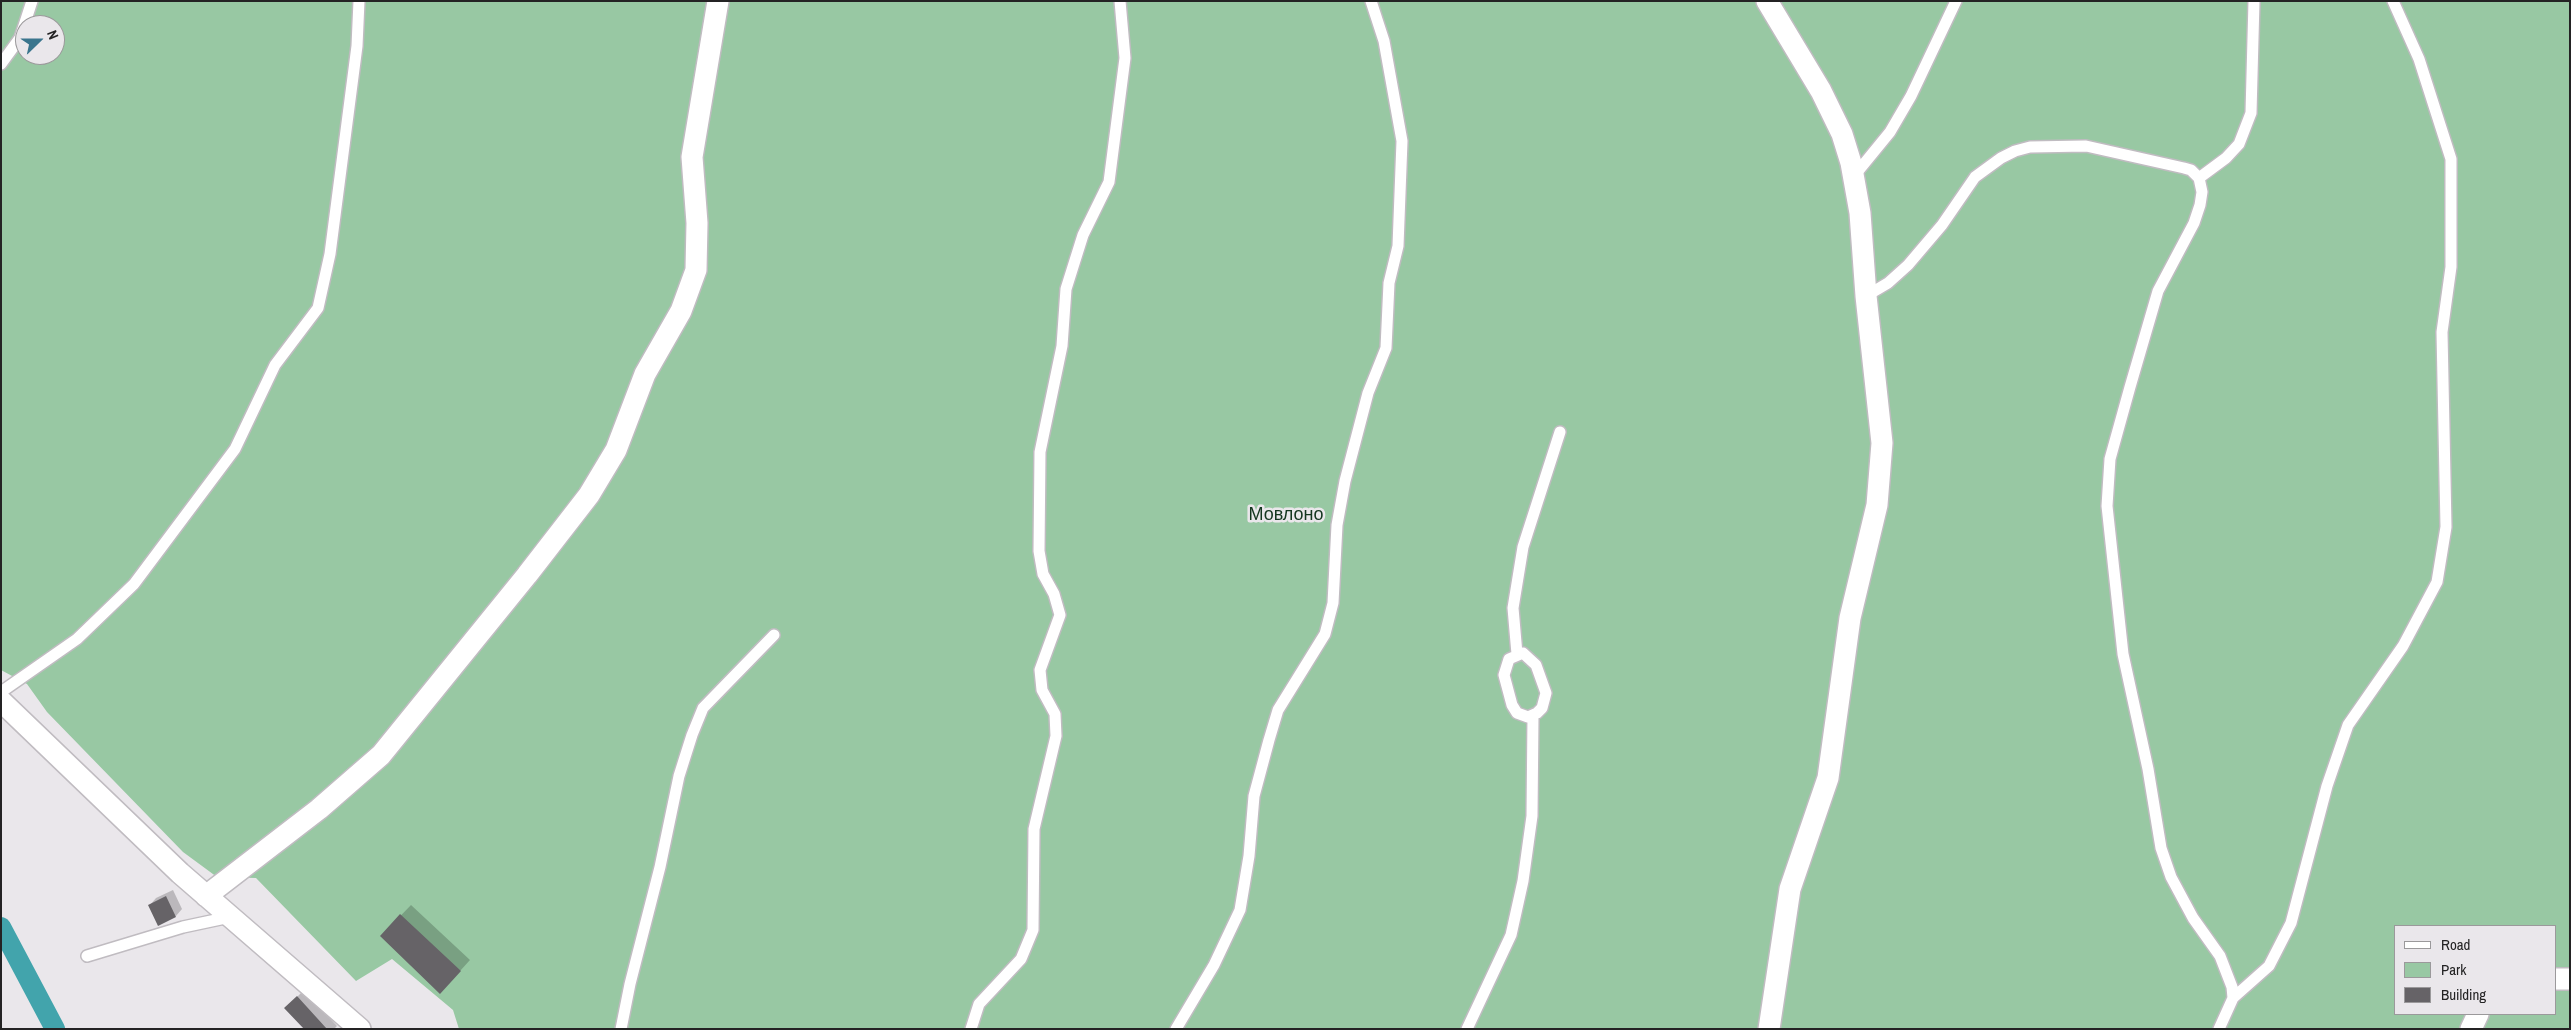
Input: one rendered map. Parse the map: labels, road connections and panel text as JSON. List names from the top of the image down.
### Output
{
  "parks": ["Мовлоно"],
  "legend": ["Road", "Park", "Building"],
  "north": "right"
}
